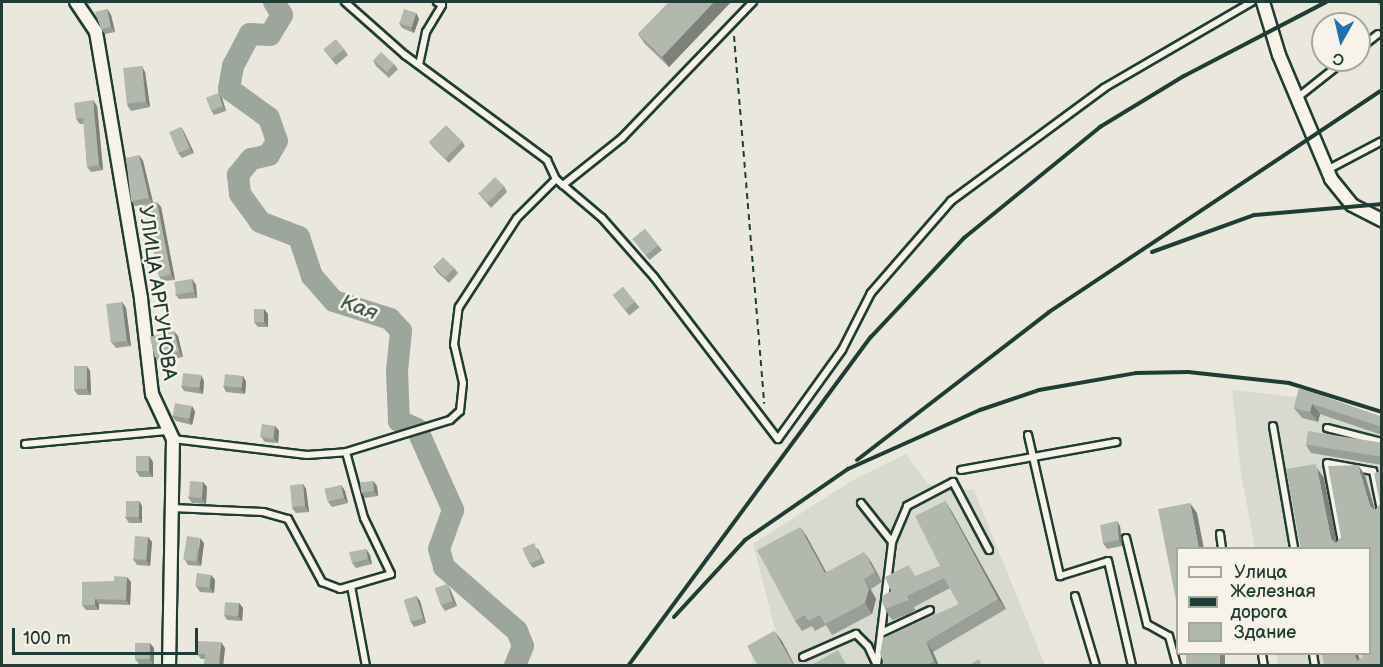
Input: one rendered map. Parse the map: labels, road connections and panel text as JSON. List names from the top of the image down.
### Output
{
  "streets": {
    "street": ["УЛИЦА АРГУНОВА"]
  },
  "water": ["Кая"],
  "legend": ["Улица", "Железная дорога", "Здание"],
  "scale_bar": "100 m",
  "north": "bottom"
}
